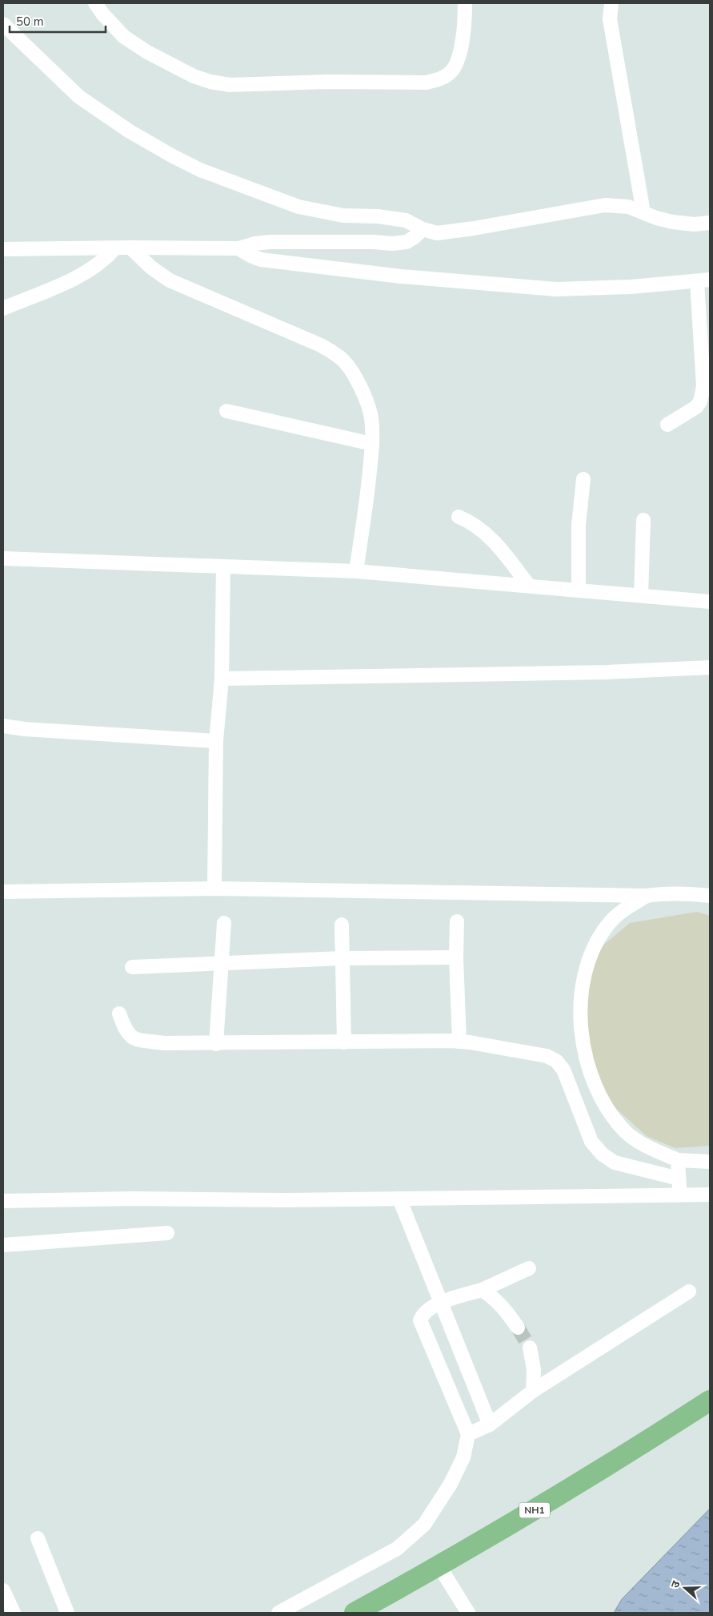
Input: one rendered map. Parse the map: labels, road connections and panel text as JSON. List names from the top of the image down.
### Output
{
  "streets": {
    "highway": ["NH1"]
  },
  "scale_bar": "50 m",
  "north": "left"
}
